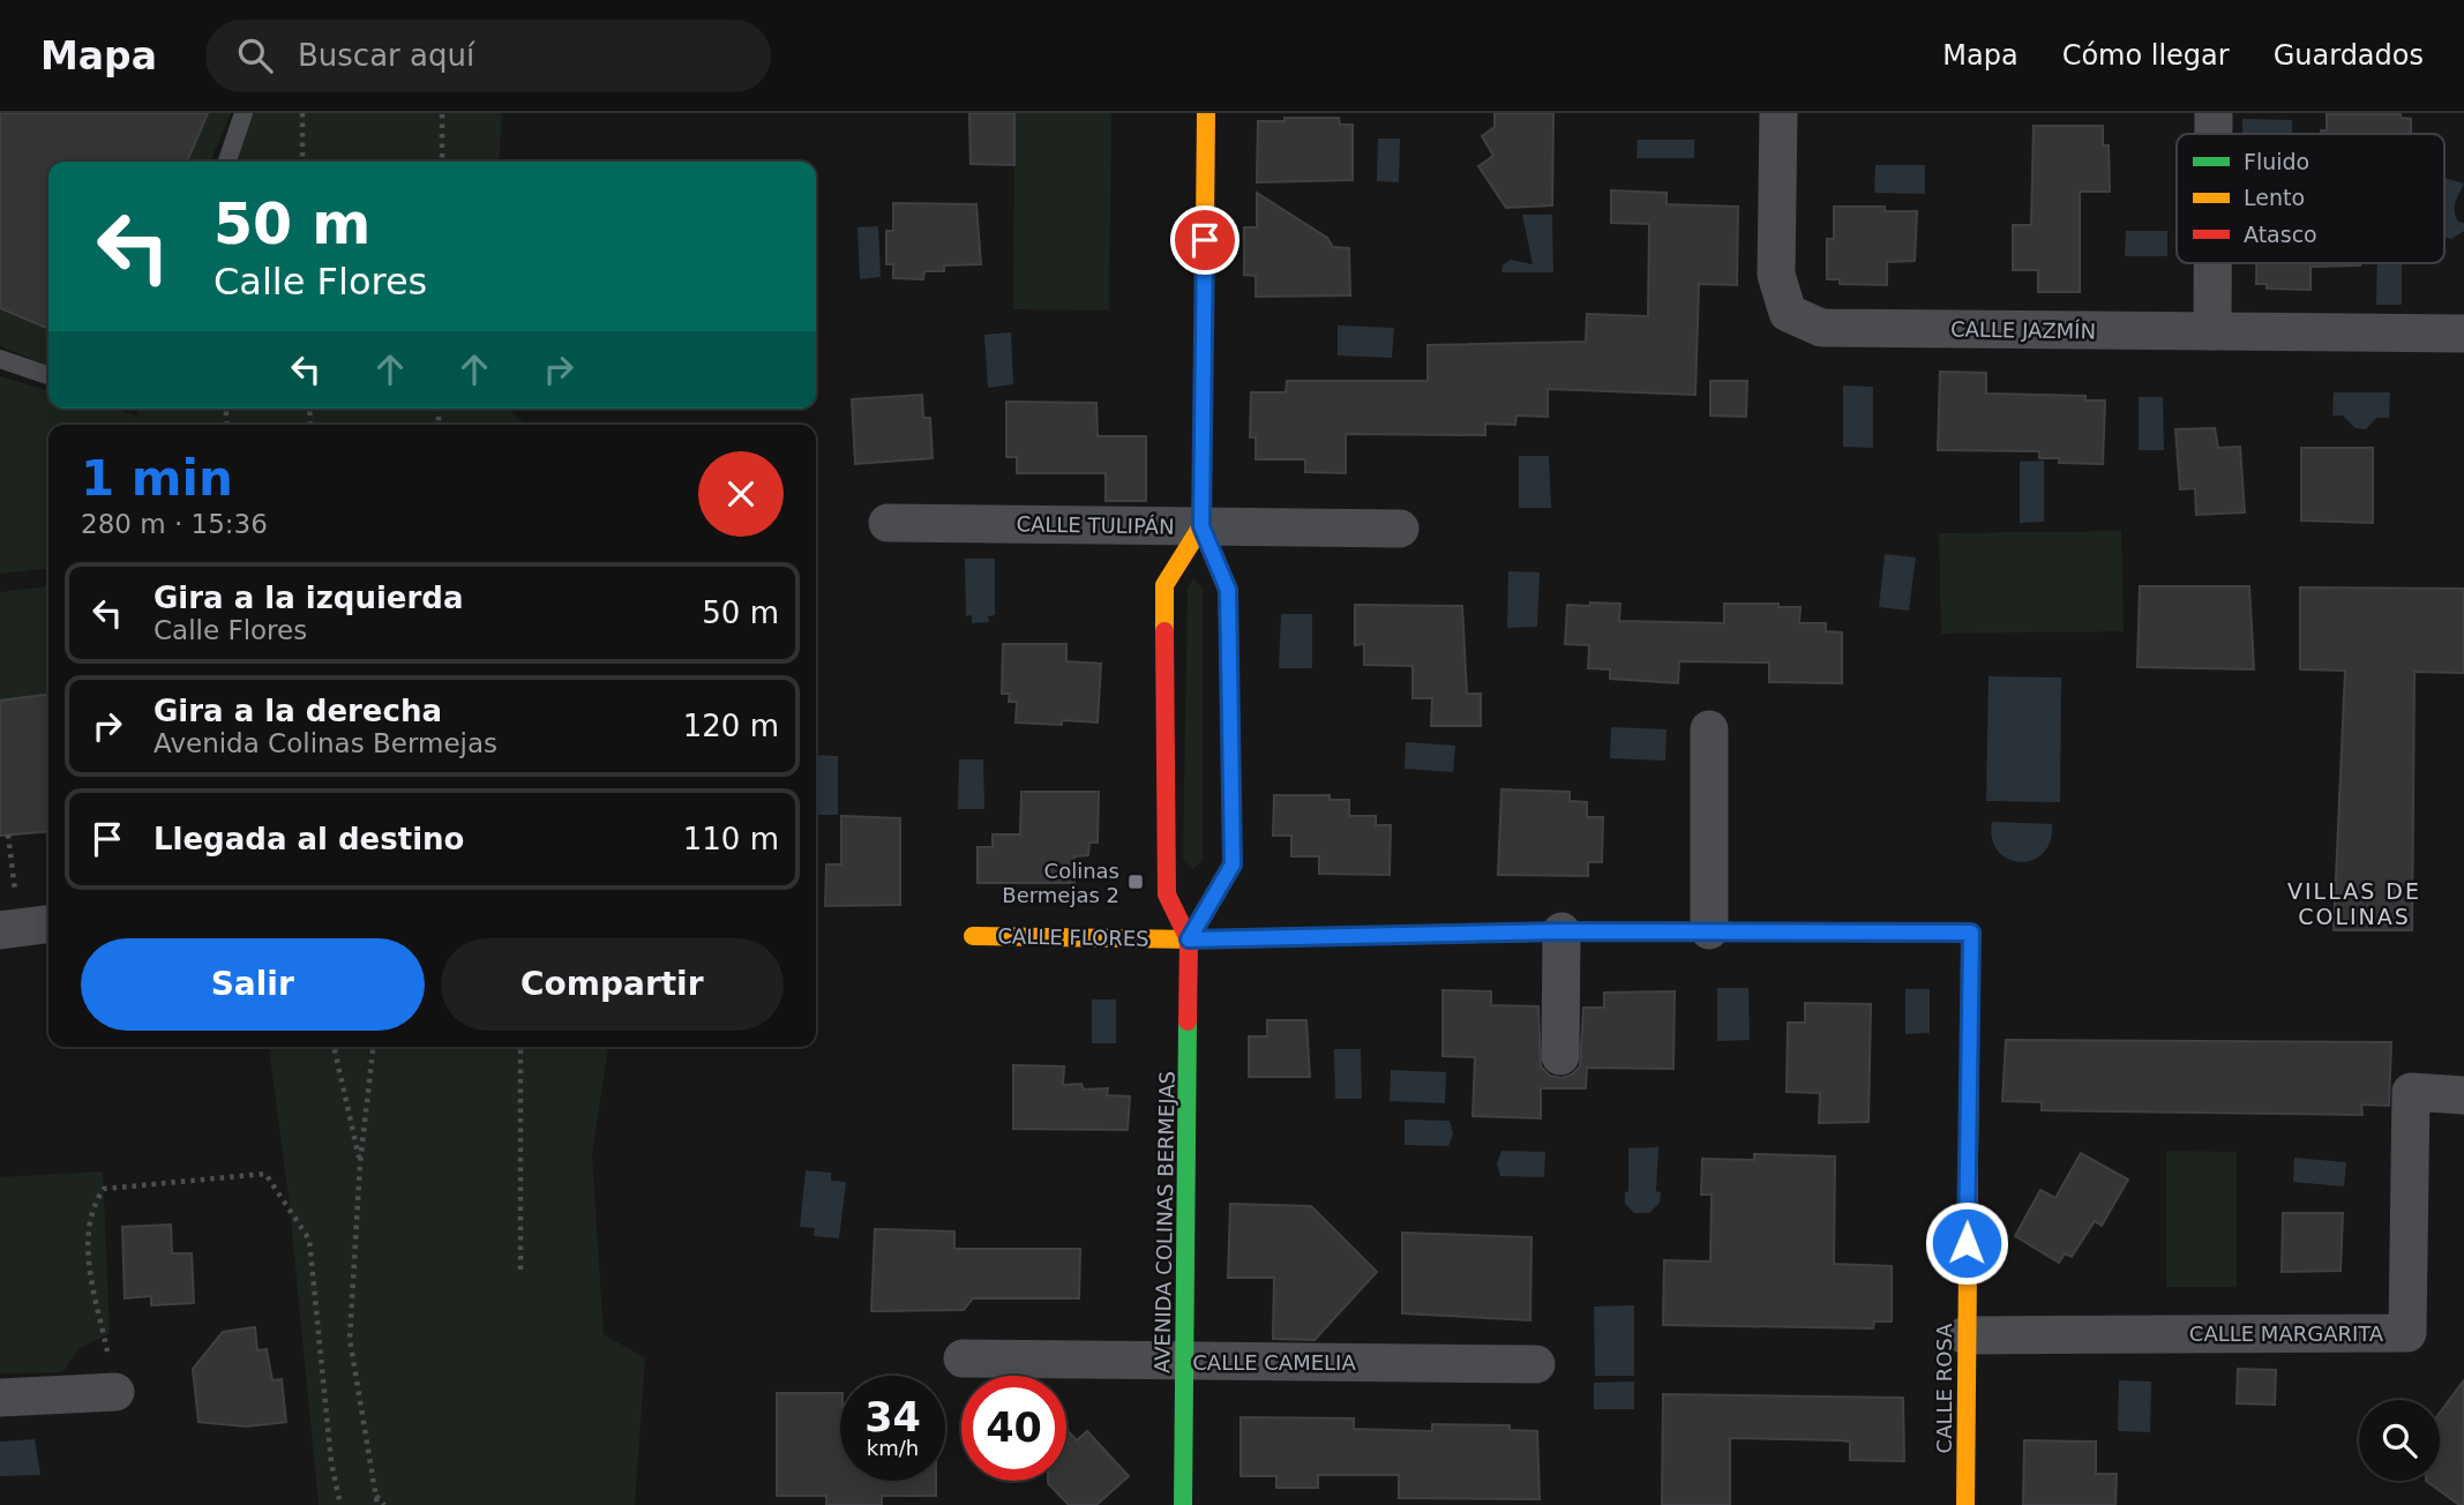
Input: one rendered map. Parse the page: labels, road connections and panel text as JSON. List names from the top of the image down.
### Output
{
  "streets": {
    "street": [
      "CALLE JAZMÍN",
      "CALLE TULIPÁN",
      "CALLE FLORES",
      "AVENIDA COLINAS BERMEJAS",
      "CALLE MARGARITA",
      "CALLE CAMELIA",
      "CALLE ROSA"
    ]
  },
  "crossings": [
    ["CALLE TULIPÁN", "AVENIDA COLINAS BERMEJAS"],
    ["CALLE FLORES", "AVENIDA COLINAS BERMEJAS"],
    ["CALLE FLORES", "CALLE ROSA"],
    ["AVENIDA COLINAS BERMEJAS", "CALLE CAMELIA"],
    ["CALLE MARGARITA", "CALLE ROSA"]
  ],
  "districts": ["VILLAS DE COLINAS"],
  "places": {
    "transit": ["Colinas Bermejas 2"]
  },
  "legend": ["Fluido", "Lento", "Atasco"],
  "page": {
    "header": "Mapa",
    "search": "Buscar aquí",
    "nav": ["Mapa", "Cómo llegar", "Guardados"],
    "turn": ["50 m", "Calle Flores"],
    "heading": ["1 min", "280 m · 15:36"],
    "list": [
      {
        "name": "Gira a la izquierda",
        "note": "Calle Flores",
        "value": "50 m"
      },
      {
        "name": "Gira a la derecha",
        "note": "Avenida Colinas Bermejas",
        "value": "120 m"
      },
      {
        "name": "Llegada al destino",
        "value": "110 m"
      }
    ],
    "buttons": ["Salir", "Compartir"],
    "speed": "34 km/h",
    "limit": "40"
  }
}
